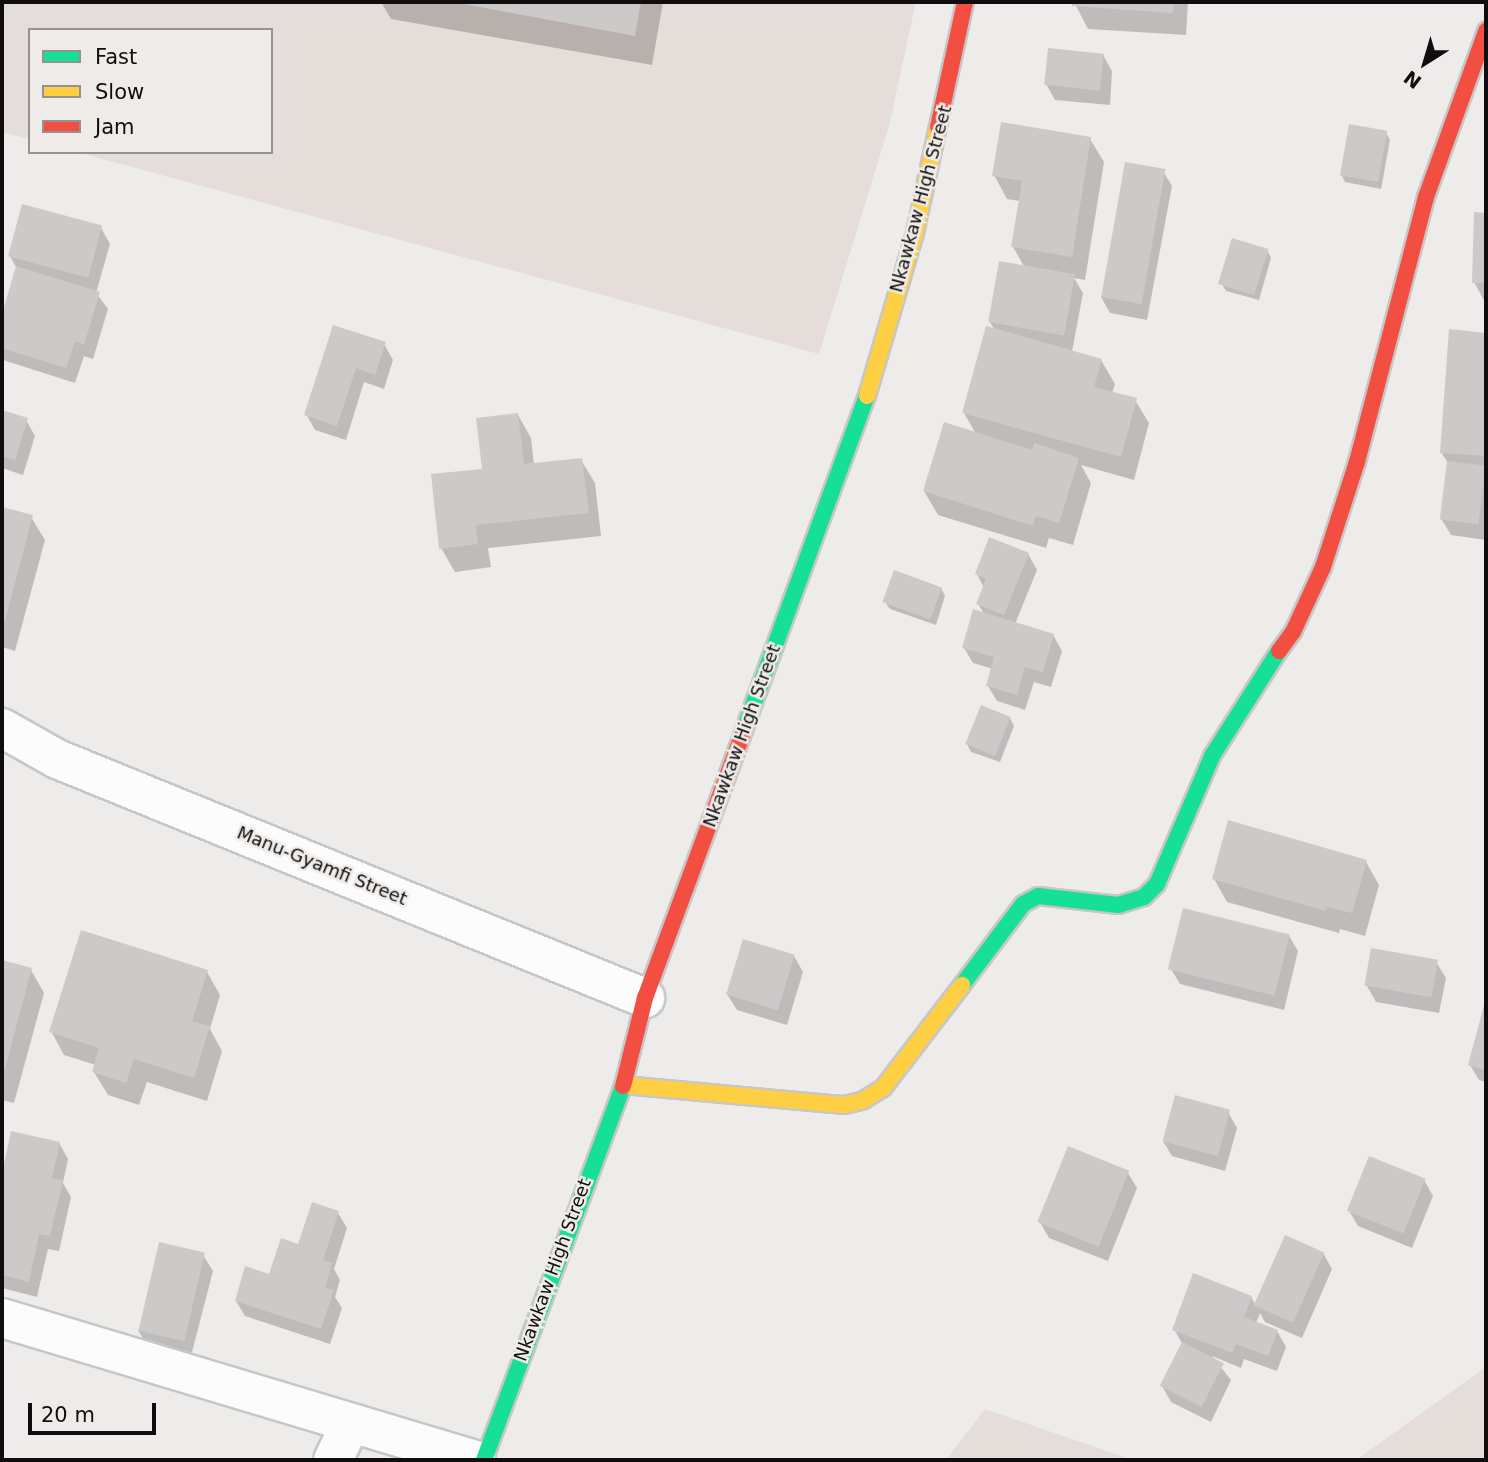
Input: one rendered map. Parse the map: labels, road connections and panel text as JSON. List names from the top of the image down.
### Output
{
  "streets": {
    "street": ["Nkawkaw High Street", "Manu-Gyamfi Street"]
  },
  "crossings": [
    ["Nkawkaw High Street", "Manu-Gyamfi Street"]
  ],
  "legend": ["Fast", "Slow", "Jam"],
  "scale_bar": "20 m",
  "north": "bottom left"
}
